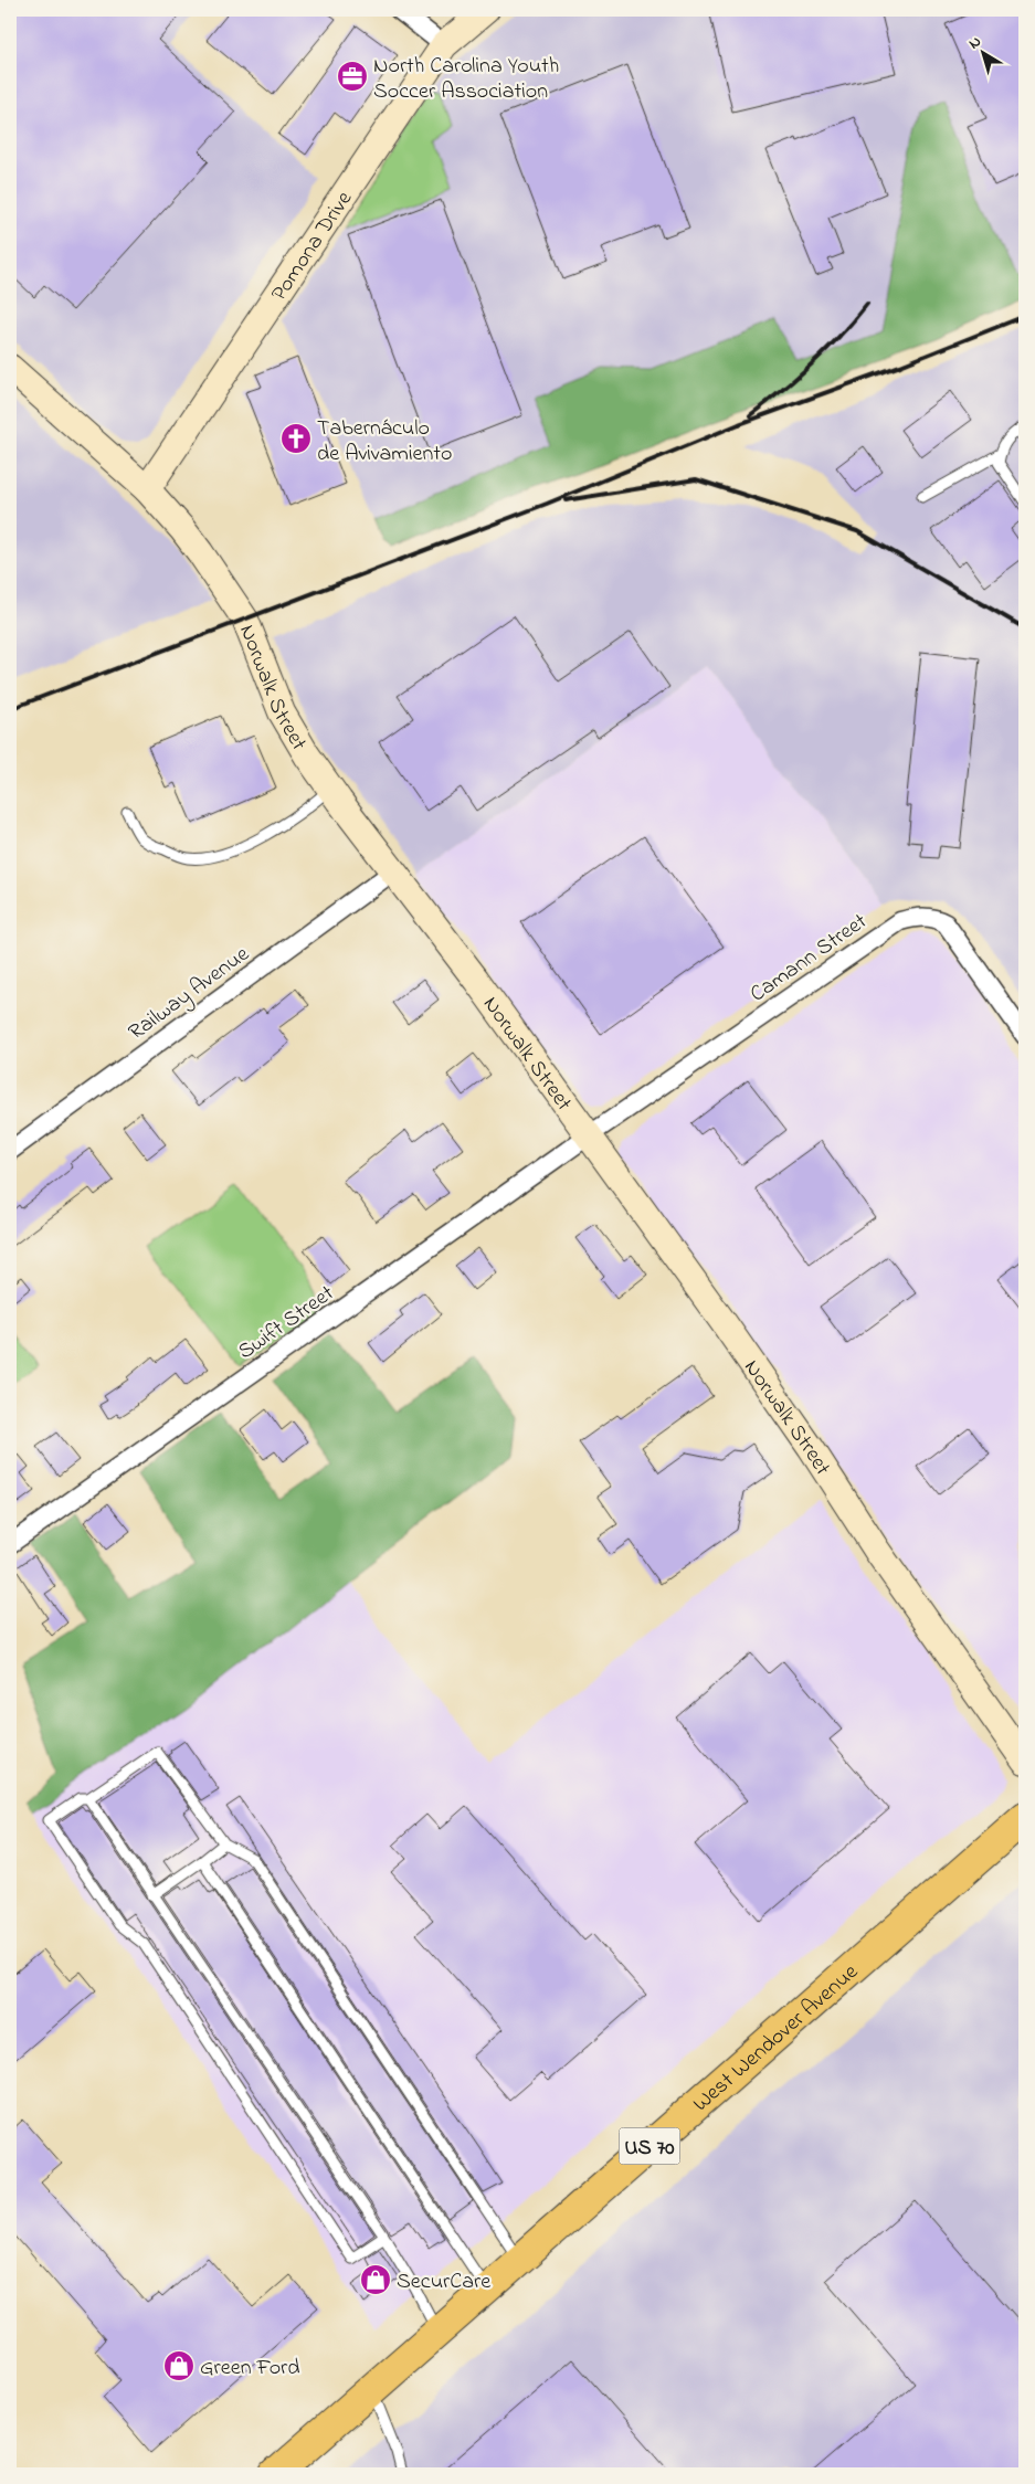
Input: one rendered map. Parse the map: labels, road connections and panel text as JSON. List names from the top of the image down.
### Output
{
  "streets": {
    "highway": ["West Wendover Avenue", "US 70"],
    "street": [
      "Pomona Drive",
      "Norwalk Street",
      "Camann Street",
      "Railway Avenue",
      "Swift Street"
    ]
  },
  "crossings": [
    ["Pomona Drive", "Norwalk Street"],
    ["Norwalk Street", "Camann Street"],
    ["Norwalk Street", "Railway Avenue"],
    ["Norwalk Street", "Swift Street"],
    ["Camann Street", "Swift Street"]
  ],
  "places": {
    "office": ["North Carolina Youth Soccer Association"],
    "church": ["Tabernáculo de Avivamiento"],
    "shop": ["SecurCare", "Green Ford"]
  },
  "north": "top left"
}
